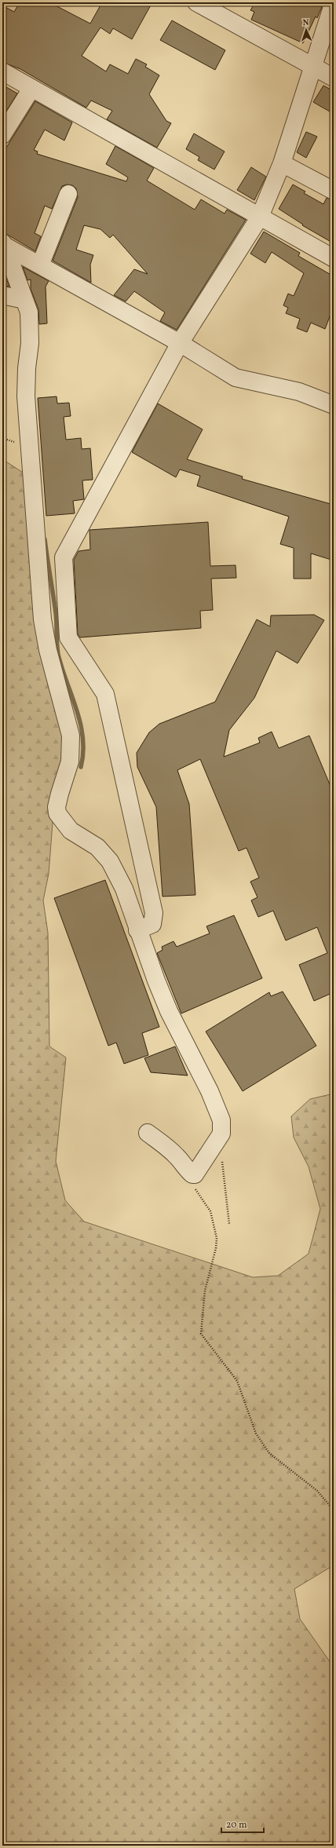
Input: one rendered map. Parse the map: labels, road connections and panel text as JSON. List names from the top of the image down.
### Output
{
  "scale_bar": "20 m",
  "north": "top"
}
